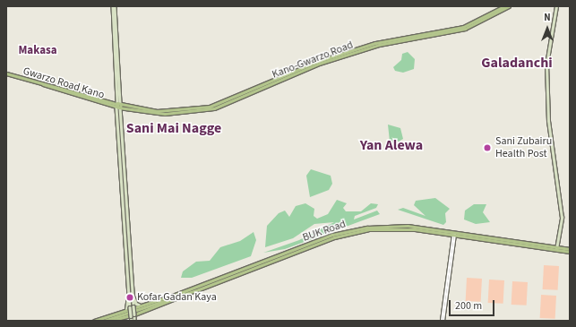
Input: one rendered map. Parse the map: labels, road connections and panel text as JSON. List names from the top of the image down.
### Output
{
  "streets": {
    "main road": ["Kano-Gwarzo Road", "BUK Road"]
  },
  "districts": [
    "Makasa",
    "Galadanchi",
    "Sani Mai Nagge",
    "Yan Alewa"
  ],
  "places": ["Sani Zubairu Health Post", "Kofar Gadan Kaya"],
  "scale_bar": "200 m",
  "north": "top"
}
